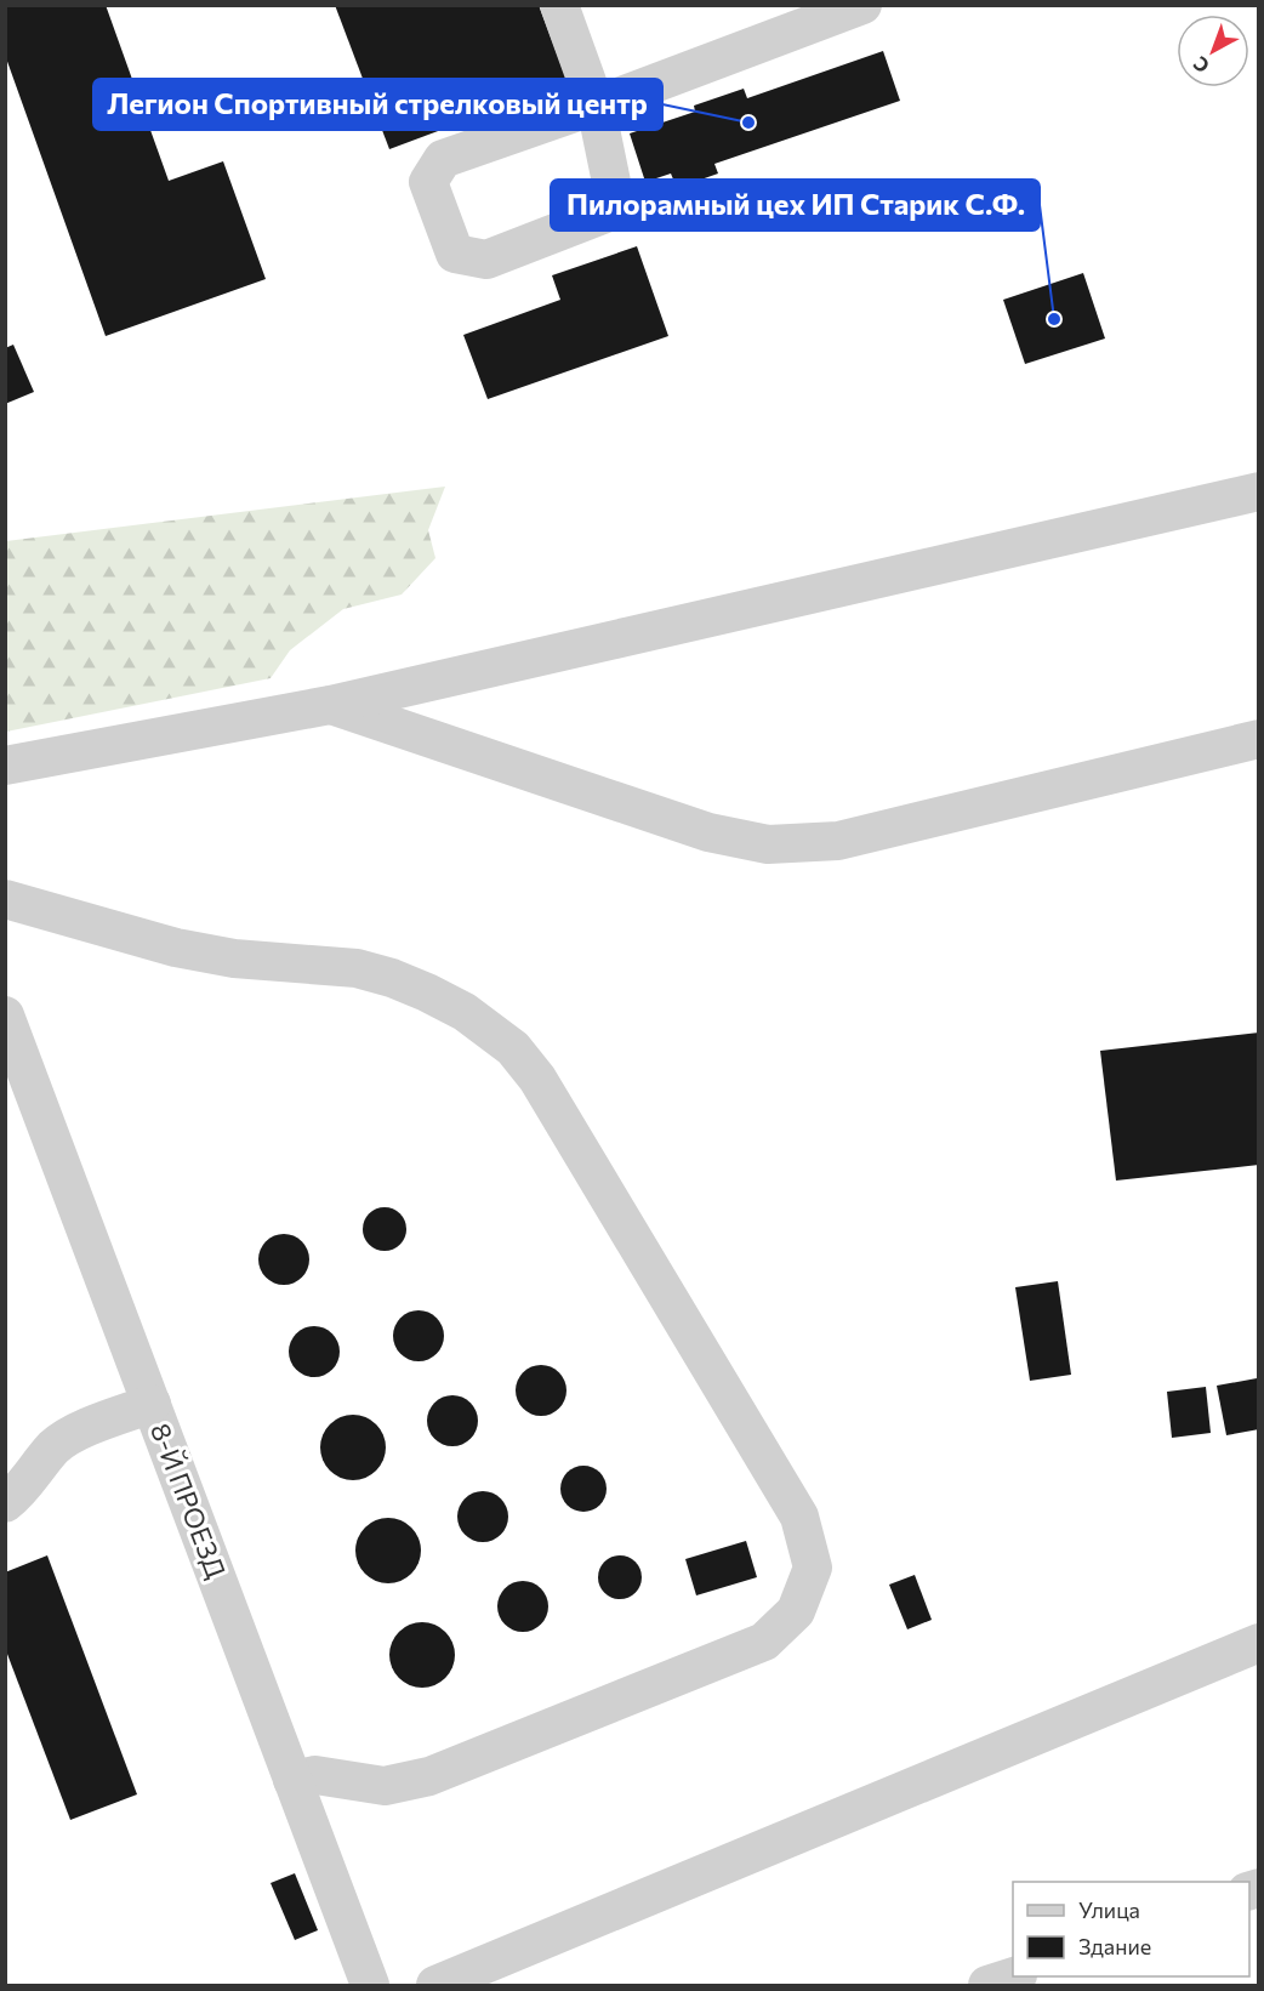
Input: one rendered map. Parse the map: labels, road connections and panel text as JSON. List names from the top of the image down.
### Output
{
  "streets": {
    "street": ["8-Й ПРОЕЗД"]
  },
  "places": ["Легион Спортивный стрелковый центр", "Пилорамный цех ИП Старик С.Ф."],
  "legend": ["Улица", "Здание"],
  "north": "bottom left"
}
